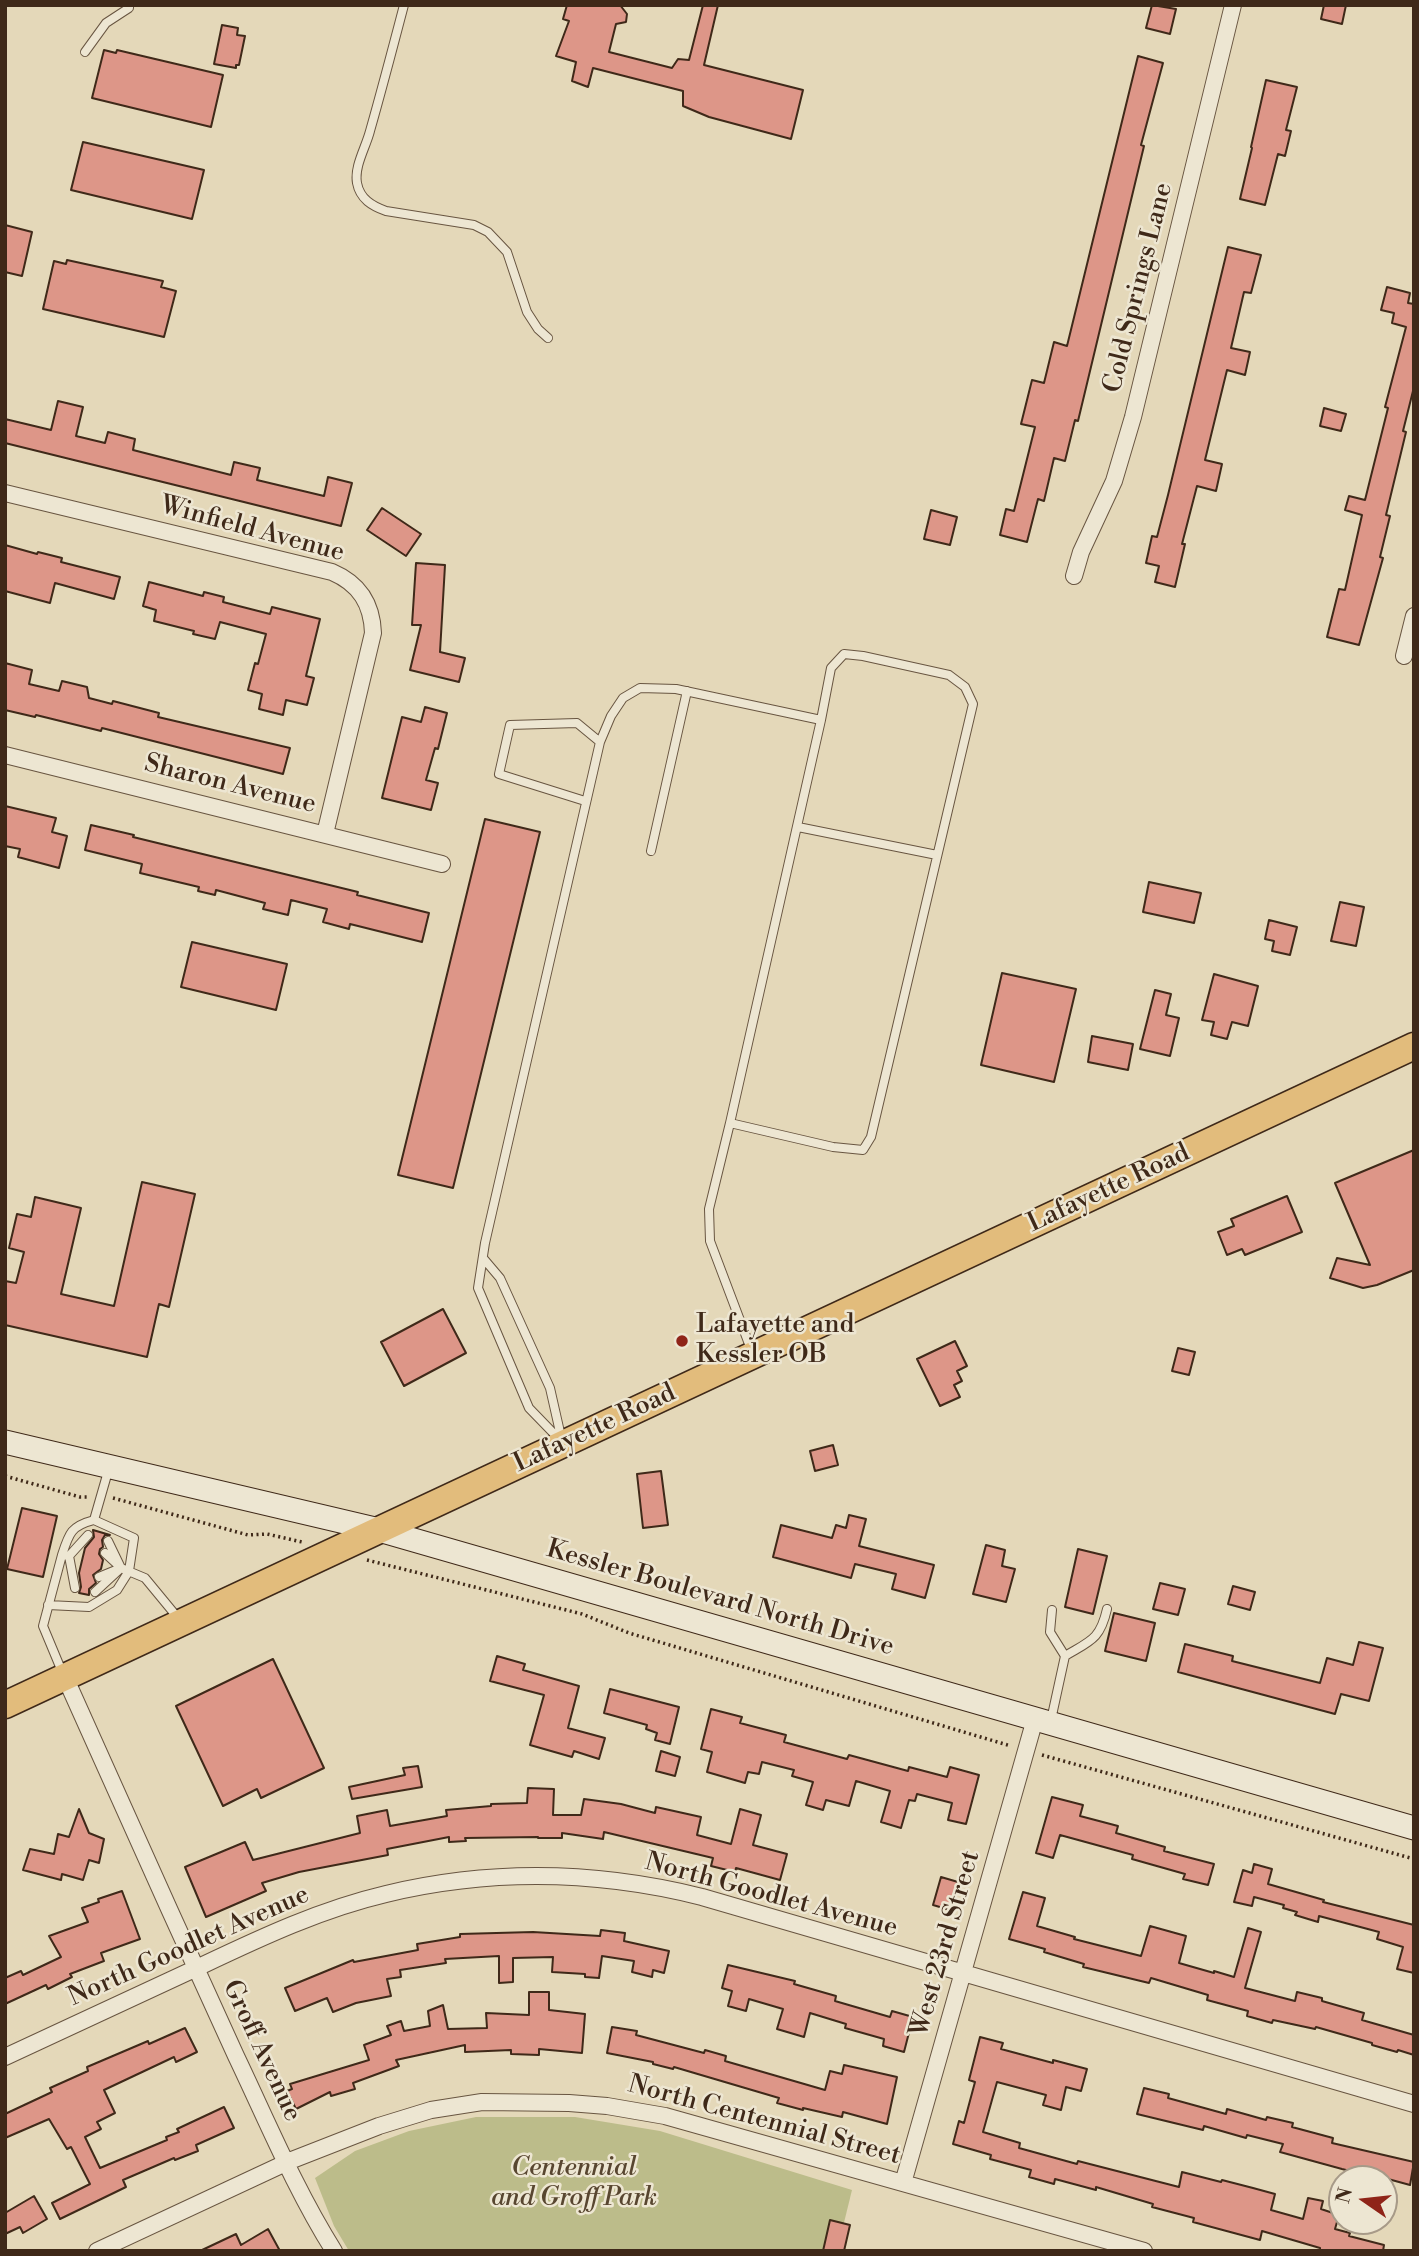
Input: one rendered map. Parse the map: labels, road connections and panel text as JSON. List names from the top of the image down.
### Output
{
  "streets": {
    "main road": ["Lafayette Road", "Kessler Boulevard North Drive"],
    "street": [
      "Cold Springs Lane",
      "Winfield Avenue",
      "Sharon Avenue",
      "North Goodlet Avenue",
      "West 23rd Street",
      "Groff Avenue",
      "North Centennial Street"
    ]
  },
  "crossings": [
    ["Winfield Avenue", "Sharon Avenue"],
    ["Lafayette Road", "Kessler Boulevard North Drive"],
    ["Lafayette Road", "Groff Avenue"],
    ["Kessler Boulevard North Drive", "West 23rd Street"],
    ["North Goodlet Avenue", "West 23rd Street"],
    ["North Goodlet Avenue", "Groff Avenue"],
    ["West 23rd Street", "North Centennial Street"],
    ["Groff Avenue", "North Centennial Street"]
  ],
  "parks": ["Centennial and Groff Park"],
  "places": ["Lafayette and Kessler OB"],
  "north": "left"
}
